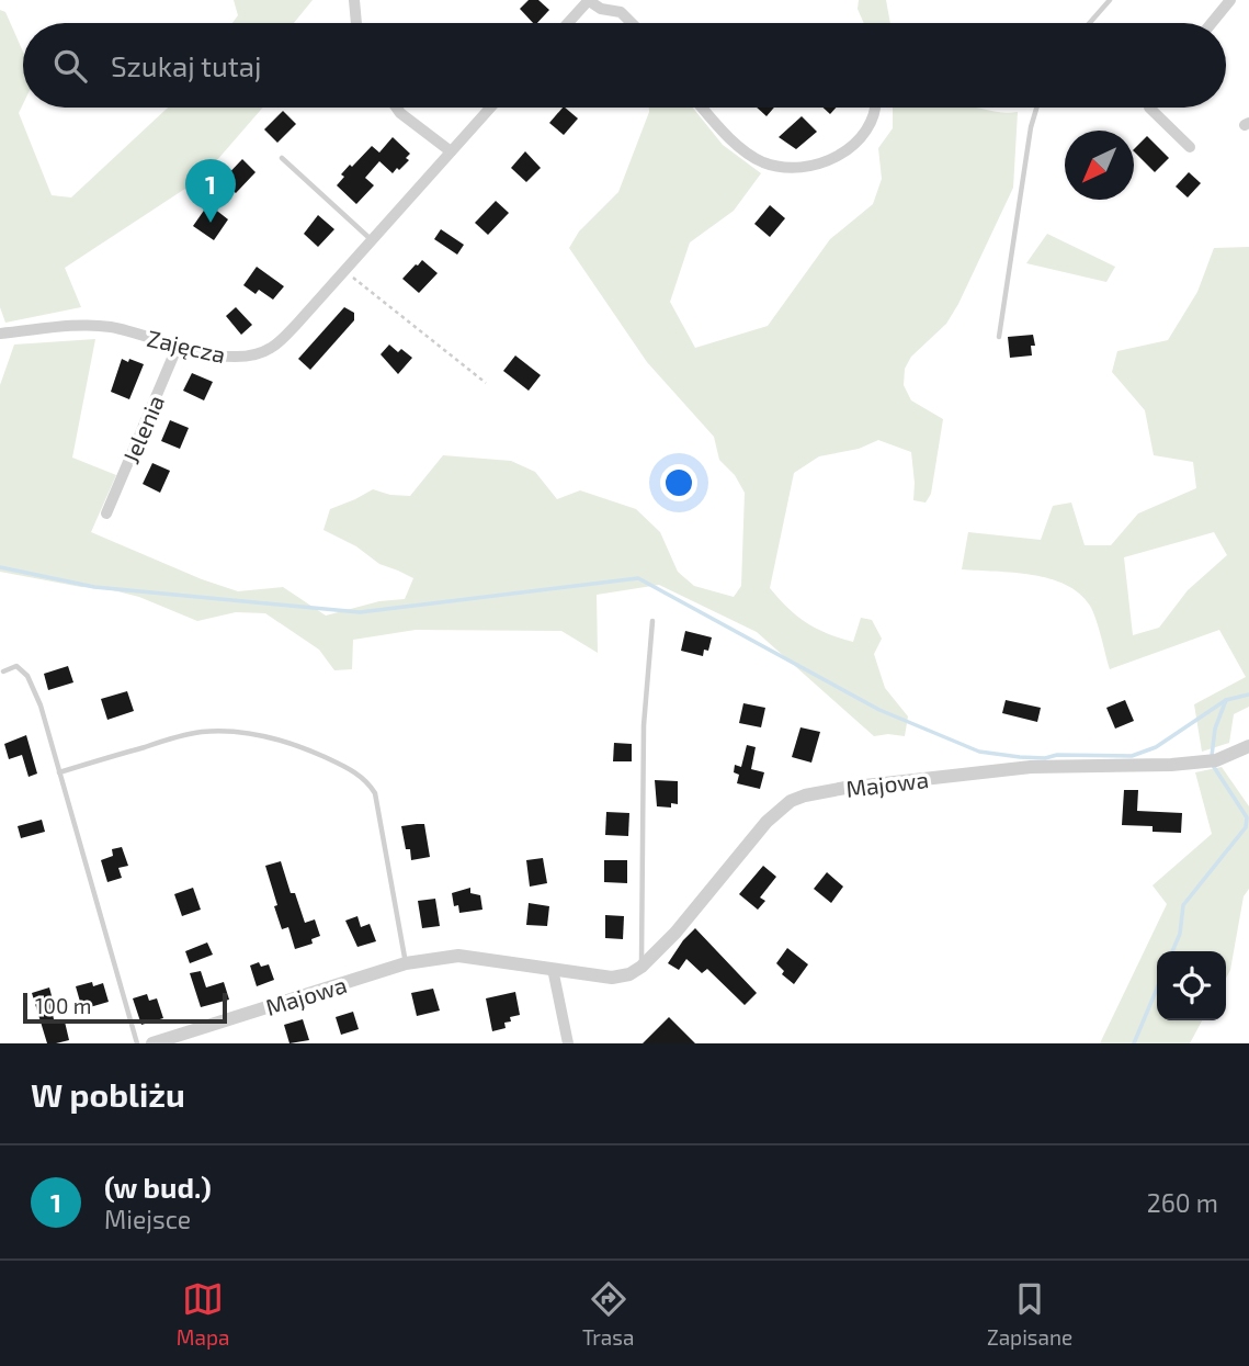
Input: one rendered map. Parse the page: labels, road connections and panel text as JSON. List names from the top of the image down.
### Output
{
  "streets": {
    "street": ["Zajęcza", "Jelenia", "Majowa"]
  },
  "crossings": [
    ["Zajęcza", "Jelenia"]
  ],
  "scale_bar": "100 m",
  "north": "bottom left",
  "page": {
    "search": "Szukaj tutaj",
    "pins": "1",
    "scale": "100 m",
    "heading": "W pobliżu",
    "list": [
      {
        "mark": "1",
        "name": "(w bud.)",
        "note": "Miejsce",
        "value": "260 m"
      }
    ],
    "nav": ["Mapa", "Trasa", "Zapisane"]
  }
}
